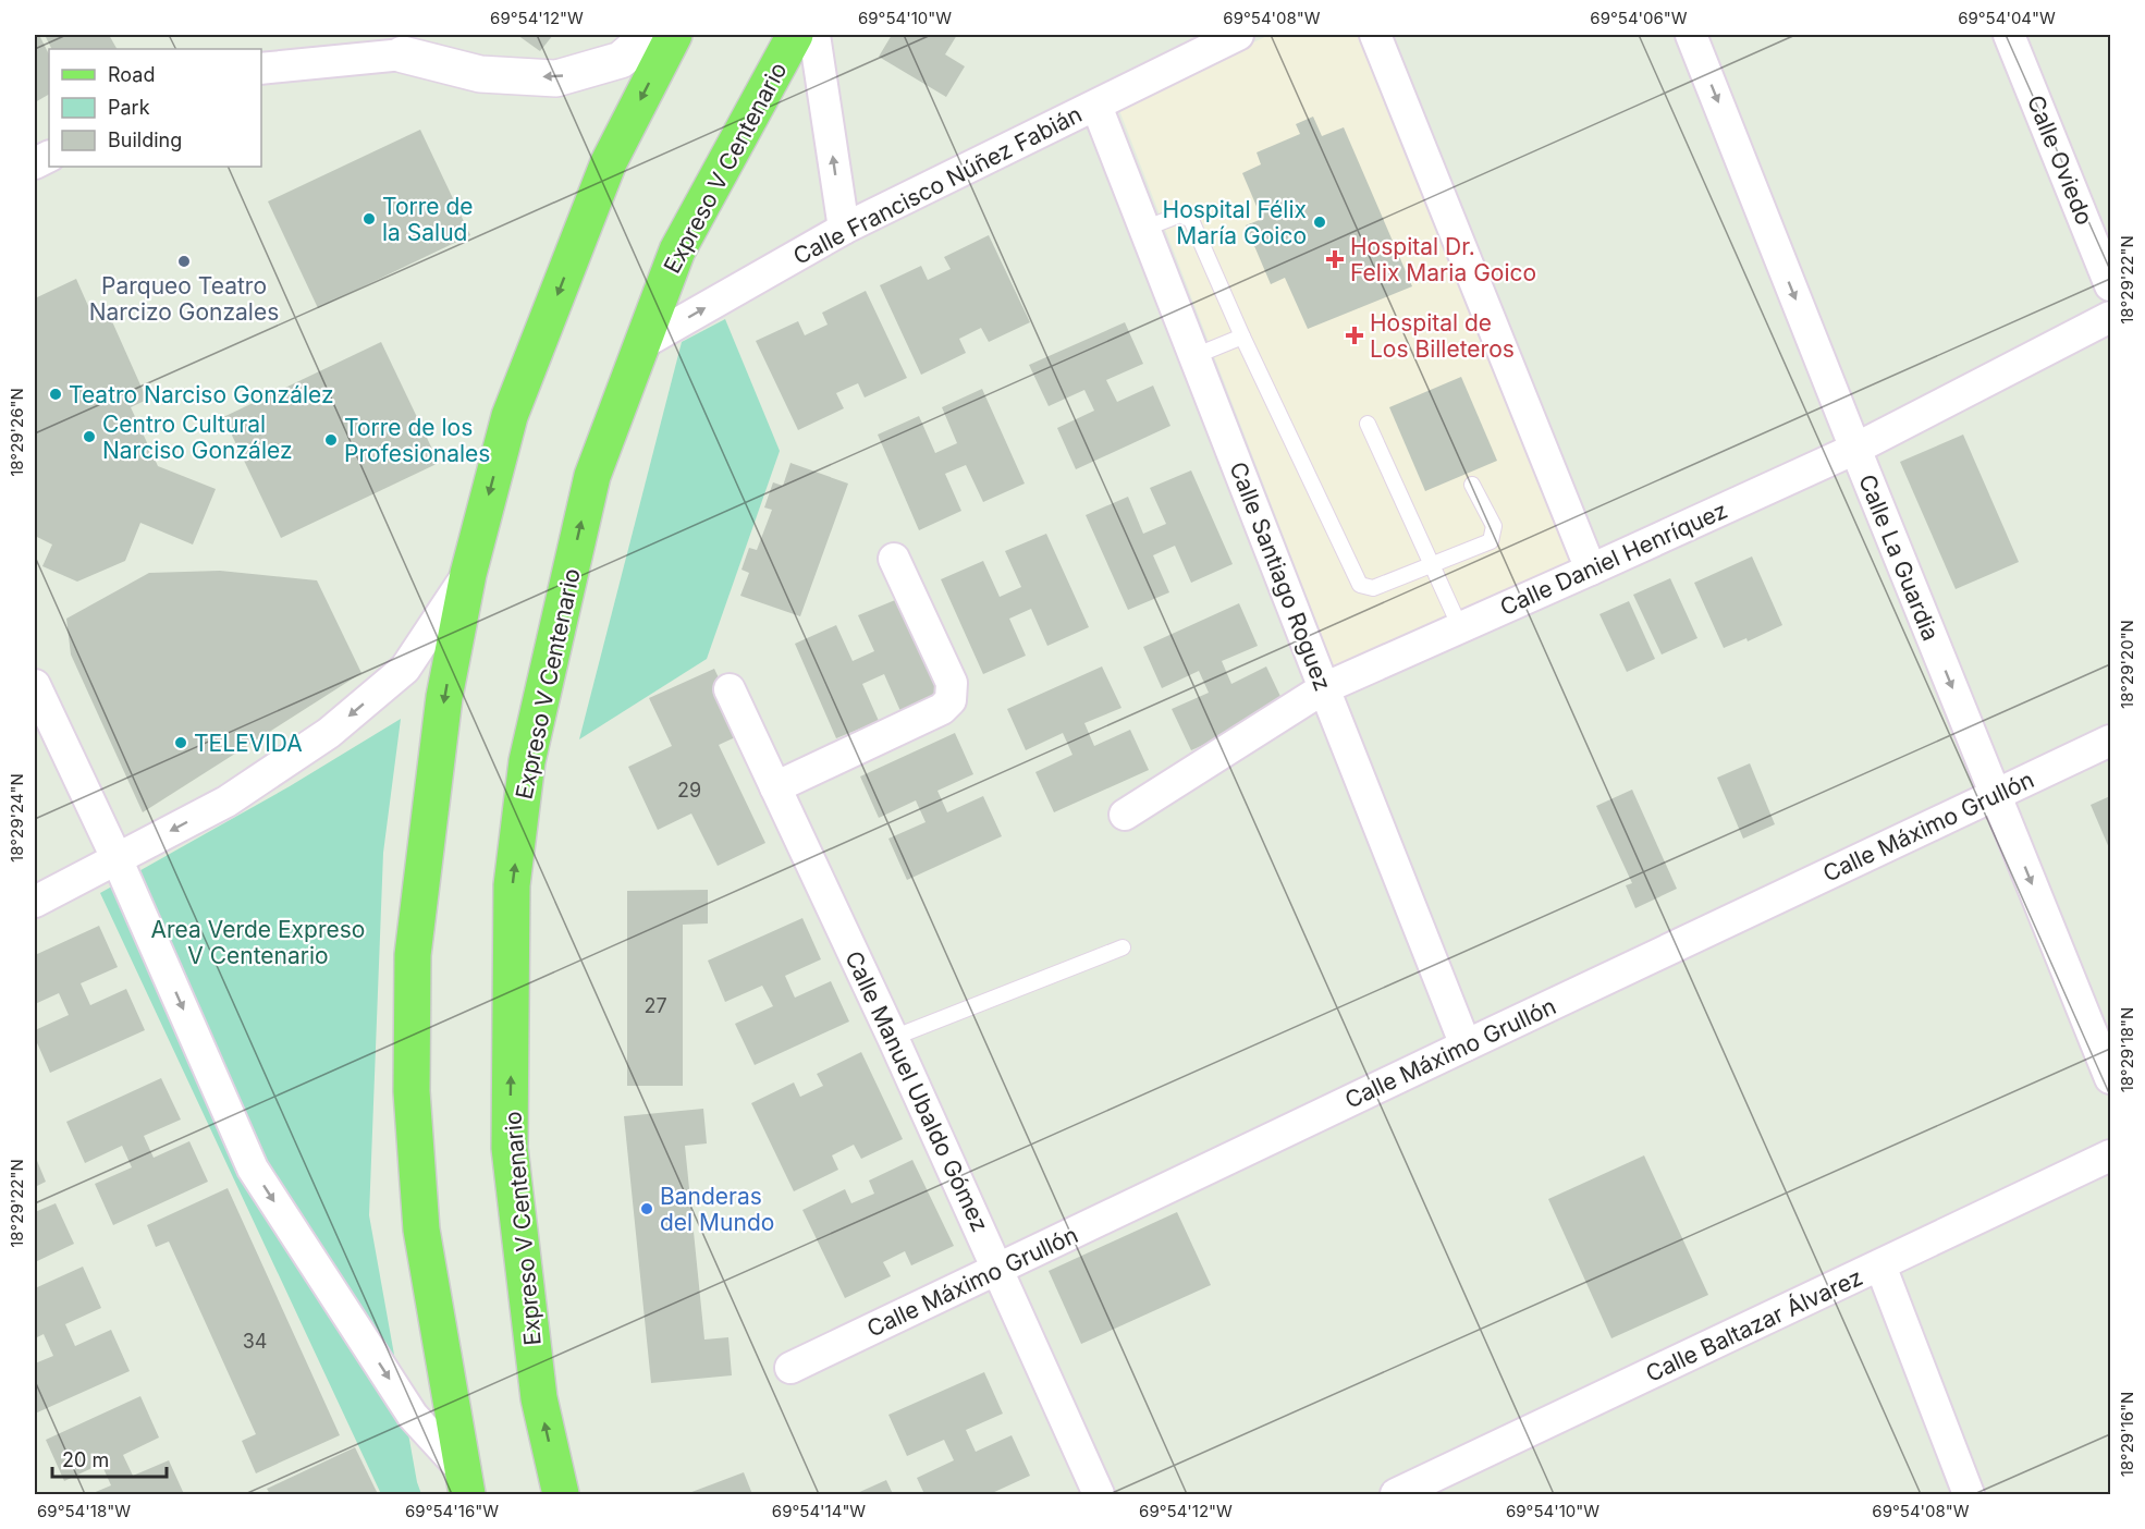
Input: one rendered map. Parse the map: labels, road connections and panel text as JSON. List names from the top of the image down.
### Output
{
  "streets": {
    "main road": ["Expreso V Centenario"],
    "street": [
      "Calle Oviedo",
      "Calle Francisco Núñez Fabián",
      "Calle La Guardia",
      "Calle Daniel Henríquez",
      "Calle Santiago Roguez",
      "Calle Máximo Grullón",
      "Calle Manuel Ubaldo Gómez",
      "Calle Baltazar Álvarez"
    ]
  },
  "crossings": [
    ["Expreso V Centenario", "Calle Francisco Núñez Fabián"],
    ["Calle Francisco Núñez Fabián", "Calle Santiago Roguez"],
    ["Calle La Guardia", "Calle Daniel Henríquez"],
    ["Calle La Guardia", "Calle Máximo Grullón"],
    ["Calle Daniel Henríquez", "Calle Santiago Roguez"],
    ["Calle Santiago Roguez", "Calle Máximo Grullón"],
    ["Calle Máximo Grullón", "Calle Manuel Ubaldo Gómez"]
  ],
  "one_way": ["Calle La Guardia"],
  "parks": ["Area Verde Expreso V Centenario"],
  "places": {
    "other": [
      "Torre de la Salud",
      "Hospital Félix María Goico",
      "Parqueo Teatro Narcizo Gonzales",
      "Teatro Narciso González",
      "Centro Cultural Narciso González",
      "Torre de los Profesionales",
      "TELEVIDA",
      "Banderas del Mundo"
    ],
    "health": ["Hospital Dr. Felix Maria Goico", "Hospital de Los Billeteros"]
  },
  "house_numbers": ["29", "27", "34"],
  "legend": ["Road", "Park", "Building"],
  "scale_bar": "20 m",
  "coordinates": [
    "69°54'12\"W",
    "69°54'10\"W",
    "69°54'08\"W",
    "69°54'06\"W",
    "69°54'04\"W",
    "18°29'22\"N",
    "18°29'26\"N",
    "18°29'20\"N",
    "18°29'24\"N",
    "18°29'18\"N",
    "18°29'16\"N",
    "69°54'18\"W",
    "69°54'16\"W",
    "69°54'14\"W"
  ]
}
